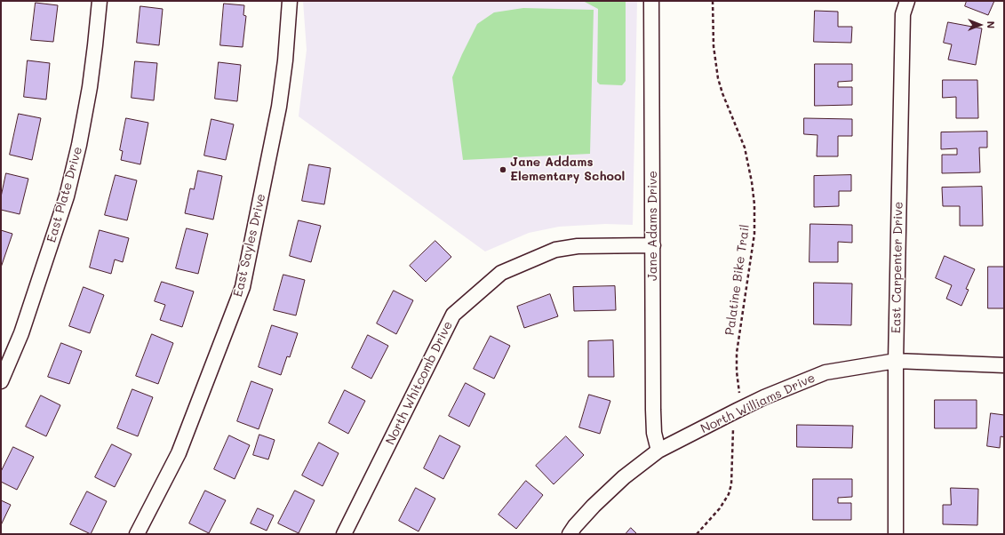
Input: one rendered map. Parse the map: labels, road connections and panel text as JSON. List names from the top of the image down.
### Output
{
  "streets": {
    "street": [
      "East Plate Drive",
      "Jane Adams Drive",
      "East Sayles Drive",
      "East Carpenter Drive",
      "North Whitcomb Drive",
      "North Williams Drive"
    ],
    "path": ["Palatine Bike Trail"]
  },
  "crossings": [
    ["Jane Adams Drive", "North Whitcomb Drive"],
    ["Jane Adams Drive", "North Williams Drive"],
    ["East Carpenter Drive", "North Williams Drive"],
    ["Palatine Bike Trail", "North Williams Drive"]
  ],
  "places": ["Jane Addams Elementary School"],
  "north": "right"
}
